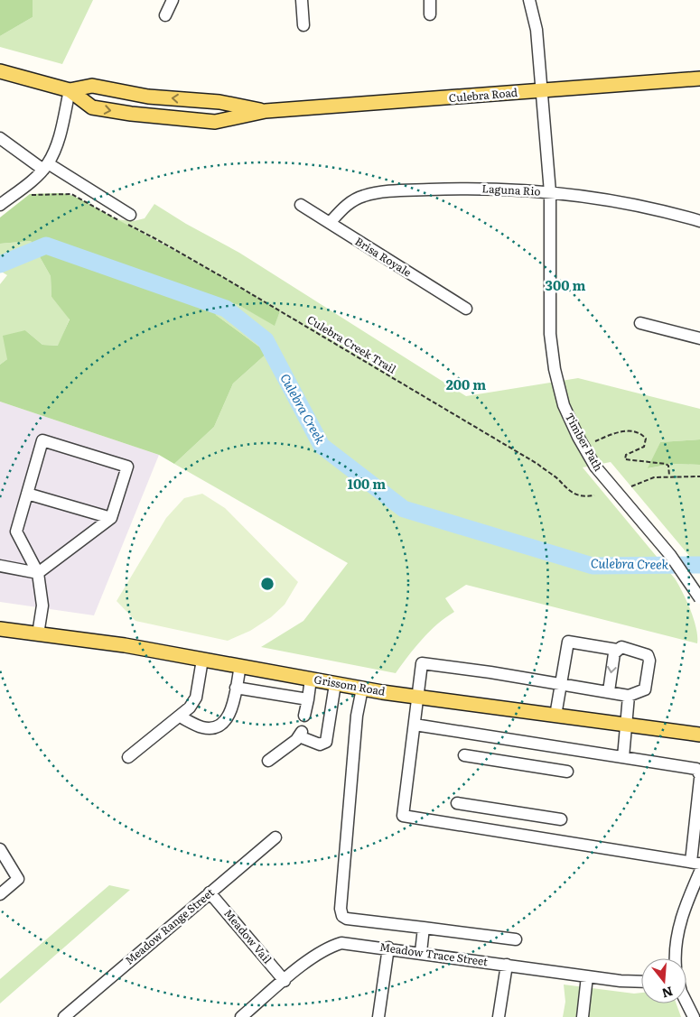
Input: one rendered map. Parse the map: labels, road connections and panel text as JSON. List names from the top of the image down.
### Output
{
  "streets": {
    "main road": ["Culebra Road", "Grissom Road"],
    "street": [
      "Laguna Rio",
      "Brisa Royale",
      "Timber Path",
      "Meadow Range Street",
      "Meadow Vail",
      "Meadow Trace Street"
    ],
    "path": ["Culebra Creek Trail"]
  },
  "crossings": [
    ["Culebra Road", "Timber Path"],
    ["Laguna Rio", "Brisa Royale"],
    ["Laguna Rio", "Timber Path"],
    ["Meadow Range Street", "Meadow Vail"],
    ["Meadow Vail", "Meadow Trace Street"]
  ],
  "water": ["Culebra Creek"],
  "north": "bottom",
  "rings": ["300 m", "200 m", "100 m"]
}
